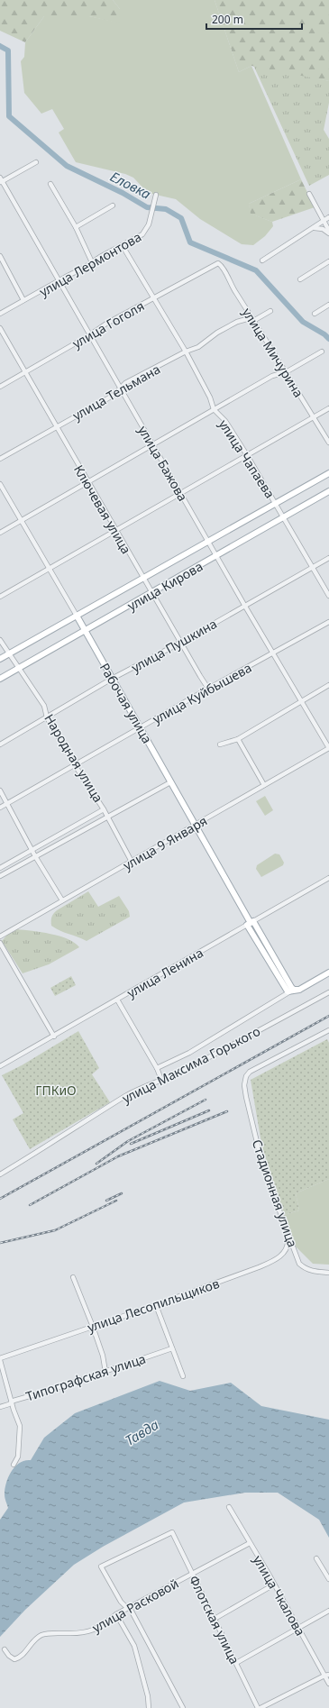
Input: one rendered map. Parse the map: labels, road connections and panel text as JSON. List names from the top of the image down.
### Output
{
  "streets": {
    "main road": ["улица Кирова", "Рабочая улица", "улица Максима Горького"],
    "street": [
      "улица Лермонтова",
      "улица Гоголя",
      "улица Мичурина",
      "улица Тельмана",
      "улица Чапаева",
      "улица Бажова",
      "Ключевая улица",
      "улица Пушкина",
      "улица Куйбышева",
      "Народная улица",
      "улица 9 Января",
      "улица Ленина",
      "Стадионная улица",
      "улица Лесопильщиков",
      "Типографская улица",
      "улица Чкалова",
      "улица Расковой",
      "Флотская улица"
    ]
  },
  "crossings": [
    ["улица Лермонтова", "улица Чапаева"],
    ["улица Лермонтова", "улица Бажова"],
    ["улица Гоголя", "улица Мичурина"],
    ["улица Гоголя", "улица Чапаева"],
    ["улица Гоголя", "улица Бажова"],
    ["улица Гоголя", "Ключевая улица"],
    ["улица Мичурина", "улица Тельмана"],
    ["улица Тельмана", "улица Чапаева"],
    ["улица Тельмана", "улица Бажова"],
    ["улица Тельмана", "Ключевая улица"],
    ["улица Чапаева", "улица Кирова"],
    ["улица Чапаева", "улица Пушкина"],
    ["улица Бажова", "улица Кирова"],
    ["улица Бажова", "улица Пушкина"],
    ["улица Бажова", "улица Куйбышева"],
    ["улица Бажова", "улица 9 Января"],
    ["Ключевая улица", "улица Кирова"],
    ["Ключевая улица", "улица Пушкина"],
    ["Ключевая улица", "улица Куйбышева"],
    ["улица Кирова", "Рабочая улица"],
    ["улица Кирова", "Народная улица"],
    ["улица Пушкина", "Рабочая улица"],
    ["улица Пушкина", "Народная улица"],
    ["улица Куйбышева", "Рабочая улица"],
    ["улица Куйбышева", "Народная улица"],
    ["Рабочая улица", "улица 9 Января"],
    ["Рабочая улица", "улица Ленина"],
    ["Рабочая улица", "улица Максима Горького"],
    ["Народная улица", "улица 9 Января"],
    ["Стадионная улица", "улица Лесопильщиков"],
    ["улица Чкалова", "улица Расковой"],
    ["улица Расковой", "Флотская улица"]
  ],
  "water": ["Еловка", "Тавда"],
  "parks": ["ГПКиО"],
  "scale_bar": "200 m"
}
